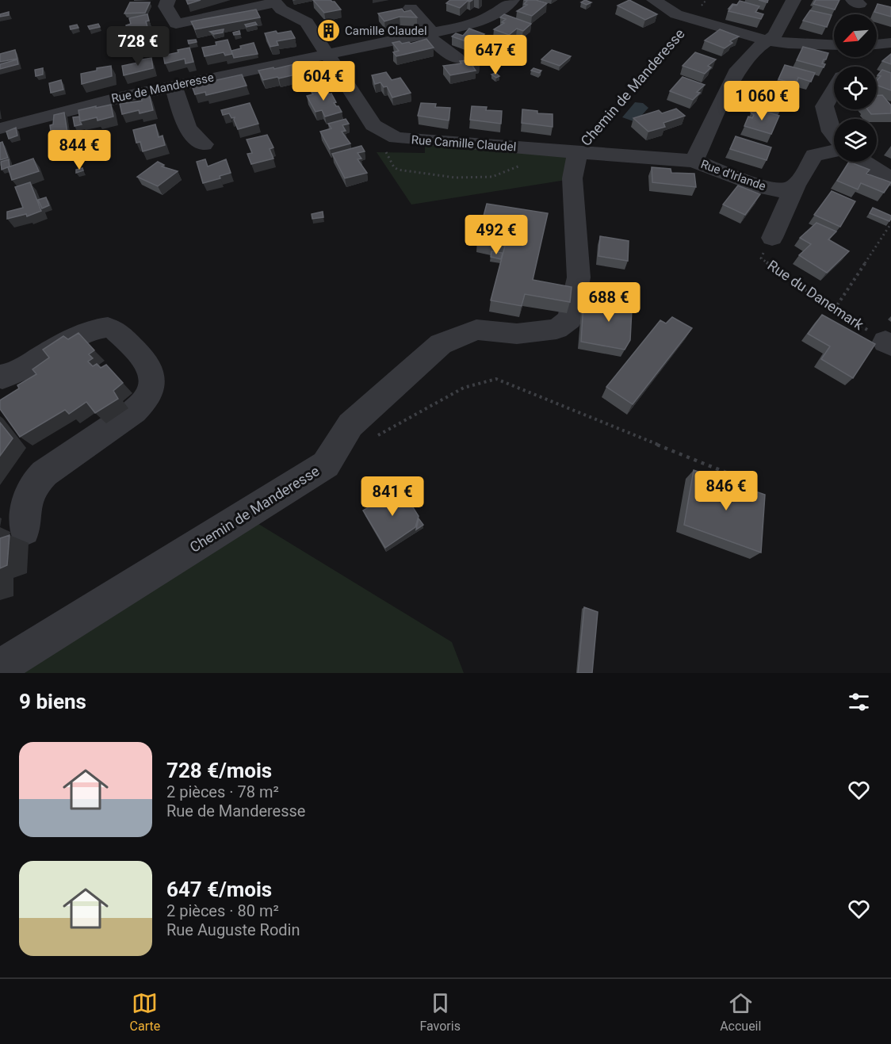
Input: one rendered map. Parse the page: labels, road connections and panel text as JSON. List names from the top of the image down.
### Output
{
  "streets": {
    "street": [
      "Chemin de Manderesse",
      "Rue de Manderesse",
      "Rue Camille Claudel",
      "Rue d'Irlande",
      "Rue du Danemark"
    ]
  },
  "crossings": [
    ["Chemin de Manderesse", "Rue Camille Claudel"],
    ["Chemin de Manderesse", "Rue d'Irlande"],
    ["Rue de Manderesse", "Rue Camille Claudel"],
    ["Rue Camille Claudel", "Rue d'Irlande"],
    ["Rue d'Irlande", "Rue du Danemark"]
  ],
  "places": {
    "building": ["Camille Claudel"]
  },
  "north": "bottom left",
  "page": {
    "price": [
      "728 €",
      "647 €",
      "604 €",
      "1 060 €",
      "844 €",
      "492 €",
      "688 €",
      "846 €",
      "841 €"
    ],
    "heading": "9 biens",
    "list": [
      {
        "name": "728 €/mois",
        "note": "2 pièces · 78 m² · Rue de Manderesse"
      },
      {
        "name": "647 €/mois",
        "note": "2 pièces · 80 m² · Rue Auguste Rodin"
      }
    ],
    "tabs": ["Carte", "Favoris", "Accueil"]
  }
}
